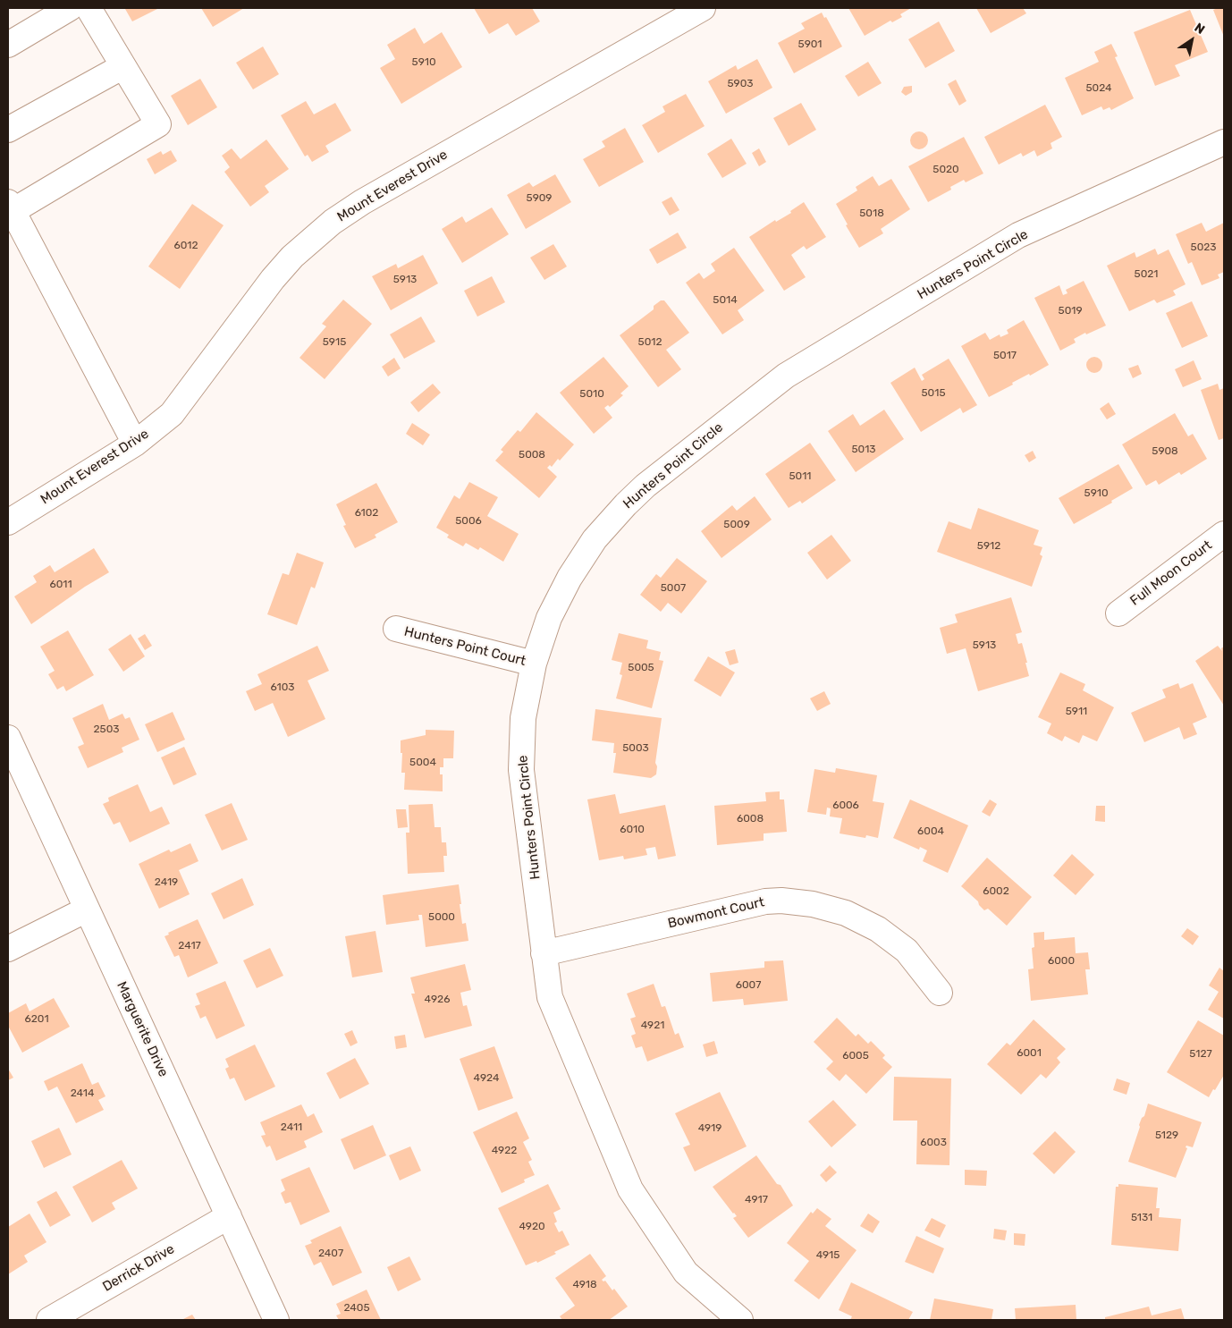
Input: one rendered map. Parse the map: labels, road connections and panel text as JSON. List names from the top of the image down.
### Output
{
  "streets": {
    "street": [
      "Mount Everest Drive",
      "Hunters Point Circle",
      "Full Moon Court",
      "Hunters Point Court",
      "Bowmont Court",
      "Marguerite Drive",
      "Derrick Drive"
    ]
  },
  "crossings": [
    ["Hunters Point Circle", "Hunters Point Court"],
    ["Hunters Point Circle", "Bowmont Court"],
    ["Marguerite Drive", "Derrick Drive"]
  ],
  "house_numbers": [
    "5901",
    "5910",
    "5903",
    "5024",
    "5020",
    "5909",
    "5018",
    "6012",
    "5023",
    "5021",
    "5913",
    "5014",
    "5019",
    "5915",
    "5012",
    "5017",
    "5015",
    "5010",
    "5013",
    "5908",
    "5008",
    "5011",
    "5910",
    "6102",
    "5006",
    "5009",
    "5912",
    "6011",
    "5007",
    "5913",
    "5005",
    "6103",
    "5911",
    "2503",
    "5003",
    "5004",
    "6006",
    "6008",
    "6010",
    "6004",
    "2419",
    "6002",
    "5000",
    "2417",
    "6000",
    "6007",
    "4926",
    "6201",
    "4921",
    "6001",
    "5127",
    "6005",
    "4924",
    "2414",
    "2411",
    "4919",
    "5129",
    "6003",
    "4922",
    "4917",
    "5131",
    "4920",
    "2407",
    "4915",
    "4918",
    "2405"
  ],
  "north": "top right"
}
